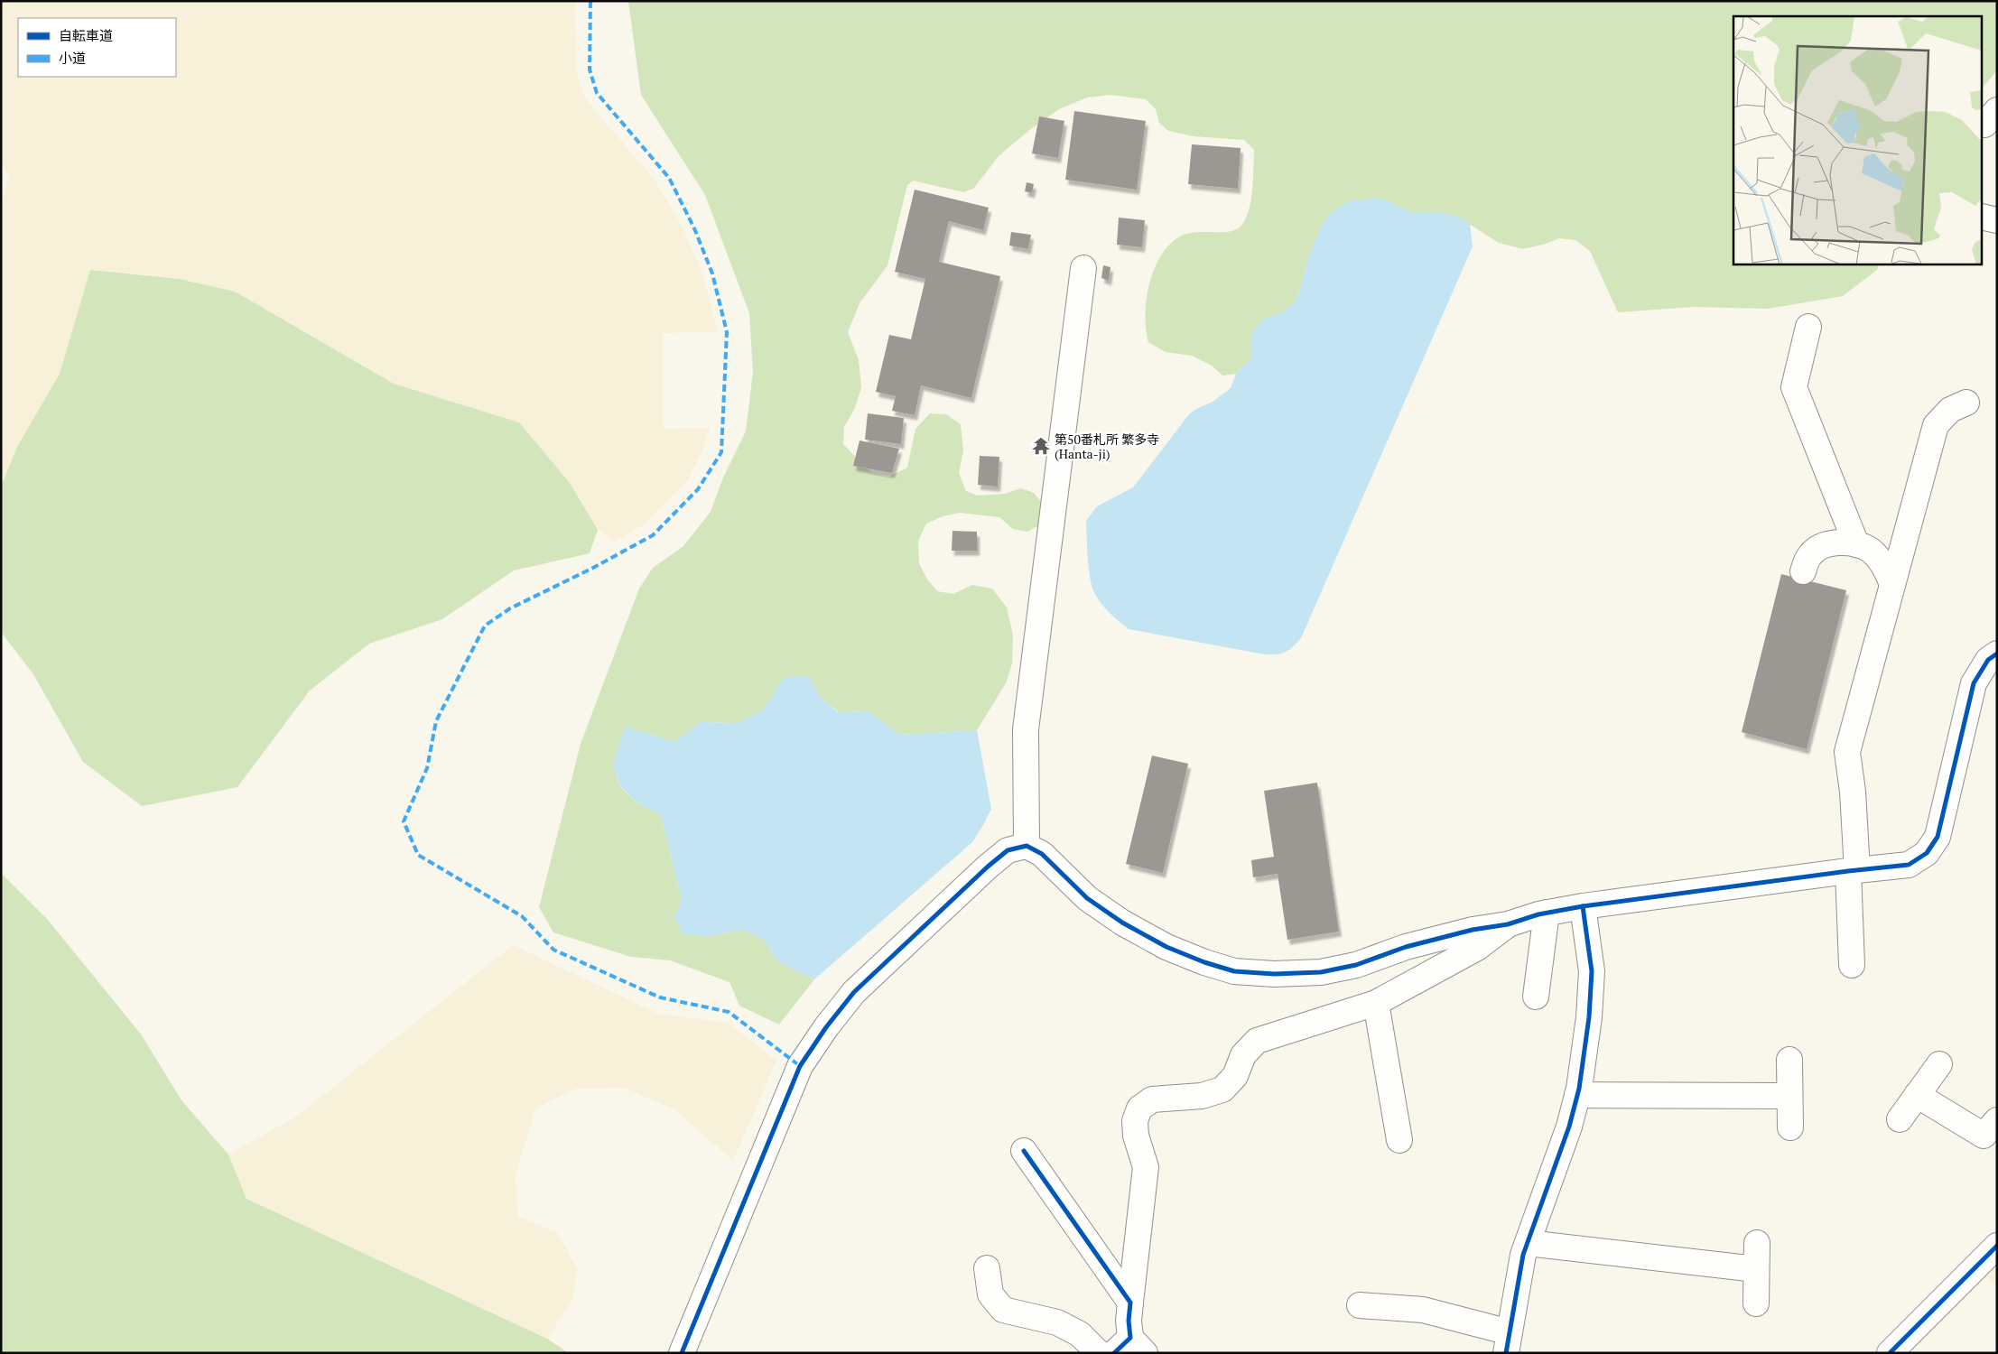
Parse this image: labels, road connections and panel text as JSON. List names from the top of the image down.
{
  "places": {
    "temple": ["第50番札所 繁多寺 (Hanta-ji)"]
  },
  "legend": ["自転車道", "小道"]
}
